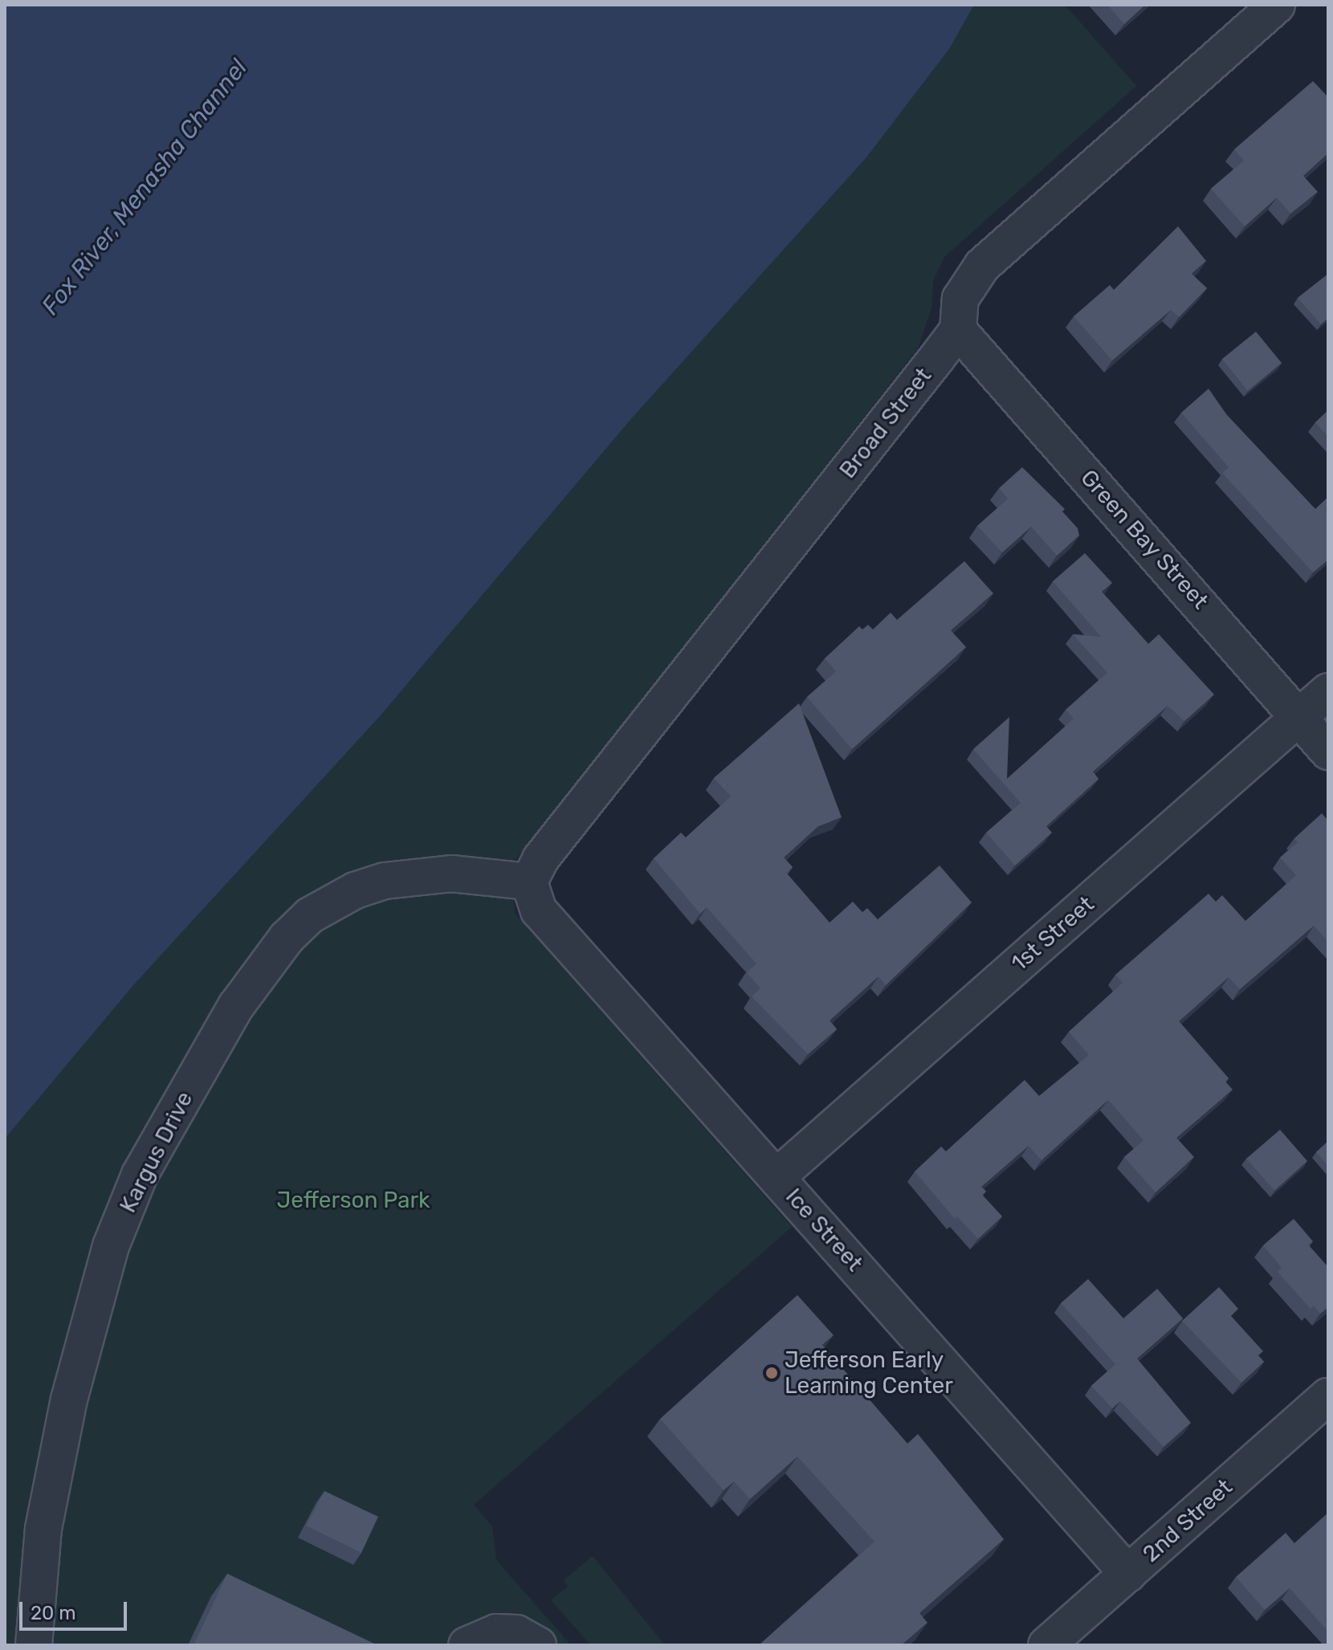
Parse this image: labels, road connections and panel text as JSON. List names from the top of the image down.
{
  "streets": {
    "street": [
      "Broad Street",
      "Green Bay Street",
      "1st Street",
      "Kargus Drive",
      "Ice Street",
      "2nd Street"
    ]
  },
  "crossings": [
    ["Broad Street", "Green Bay Street"],
    ["Broad Street", "Kargus Drive"],
    ["Broad Street", "Ice Street"],
    ["Green Bay Street", "1st Street"],
    ["1st Street", "Ice Street"],
    ["Kargus Drive", "Ice Street"],
    ["Ice Street", "2nd Street"]
  ],
  "water": ["Fox River, Menasha Channel"],
  "parks": ["Jefferson Park"],
  "places": ["Jefferson Early Learning Center"],
  "scale_bar": "20 m"
}
